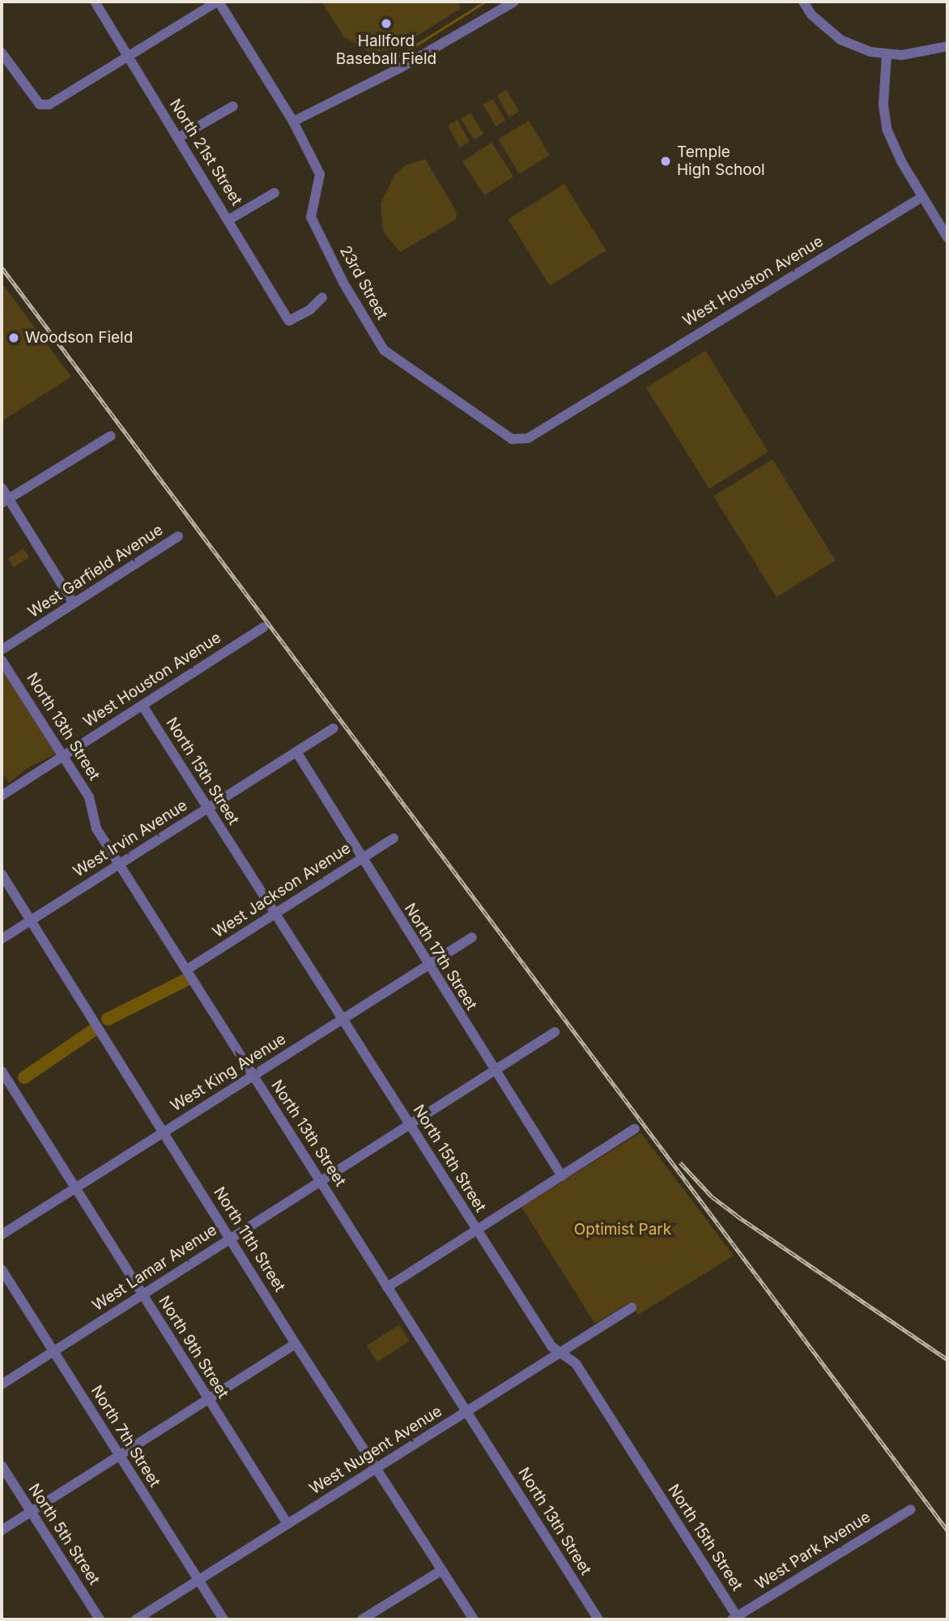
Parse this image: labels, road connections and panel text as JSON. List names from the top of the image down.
{
  "streets": {
    "street": [
      "North 21st Street",
      "West Houston Avenue",
      "23rd Street",
      "West Garfield Avenue",
      "North 13th Street",
      "North 15th Street",
      "West Irvin Avenue",
      "West Jackson Avenue",
      "North 17th Street",
      "West King Avenue",
      "North 11th Street",
      "West Lamar Avenue",
      "North 9th Street",
      "North 7th Street",
      "West Nugent Avenue",
      "North 5th Street",
      "West Park Avenue"
    ]
  },
  "crossings": [
    ["West Houston Avenue", "23rd Street"],
    ["West Houston Avenue", "North 13th Street"],
    ["West Houston Avenue", "North 15th Street"],
    ["North 13th Street", "West Irvin Avenue"],
    ["North 13th Street", "West Jackson Avenue"],
    ["North 13th Street", "West King Avenue"],
    ["North 13th Street", "West Lamar Avenue"],
    ["North 13th Street", "West Nugent Avenue"],
    ["North 15th Street", "West Irvin Avenue"],
    ["North 15th Street", "West Jackson Avenue"],
    ["North 15th Street", "West King Avenue"],
    ["North 15th Street", "West Lamar Avenue"],
    ["North 15th Street", "West Nugent Avenue"],
    ["North 15th Street", "West Park Avenue"],
    ["West Irvin Avenue", "North 17th Street"],
    ["West Irvin Avenue", "North 11th Street"],
    ["West Jackson Avenue", "North 17th Street"],
    ["North 17th Street", "West King Avenue"],
    ["North 17th Street", "West Lamar Avenue"],
    ["West King Avenue", "North 11th Street"],
    ["West King Avenue", "North 9th Street"],
    ["North 11th Street", "West Lamar Avenue"],
    ["North 11th Street", "West Nugent Avenue"],
    ["West Lamar Avenue", "North 9th Street"],
    ["West Lamar Avenue", "North 7th Street"],
    ["North 9th Street", "West Nugent Avenue"],
    ["North 7th Street", "West Nugent Avenue"]
  ],
  "parks": ["Optimist Park"],
  "places": ["Hallford Baseball Field", "Temple High School", "Woodson Field"]
}
